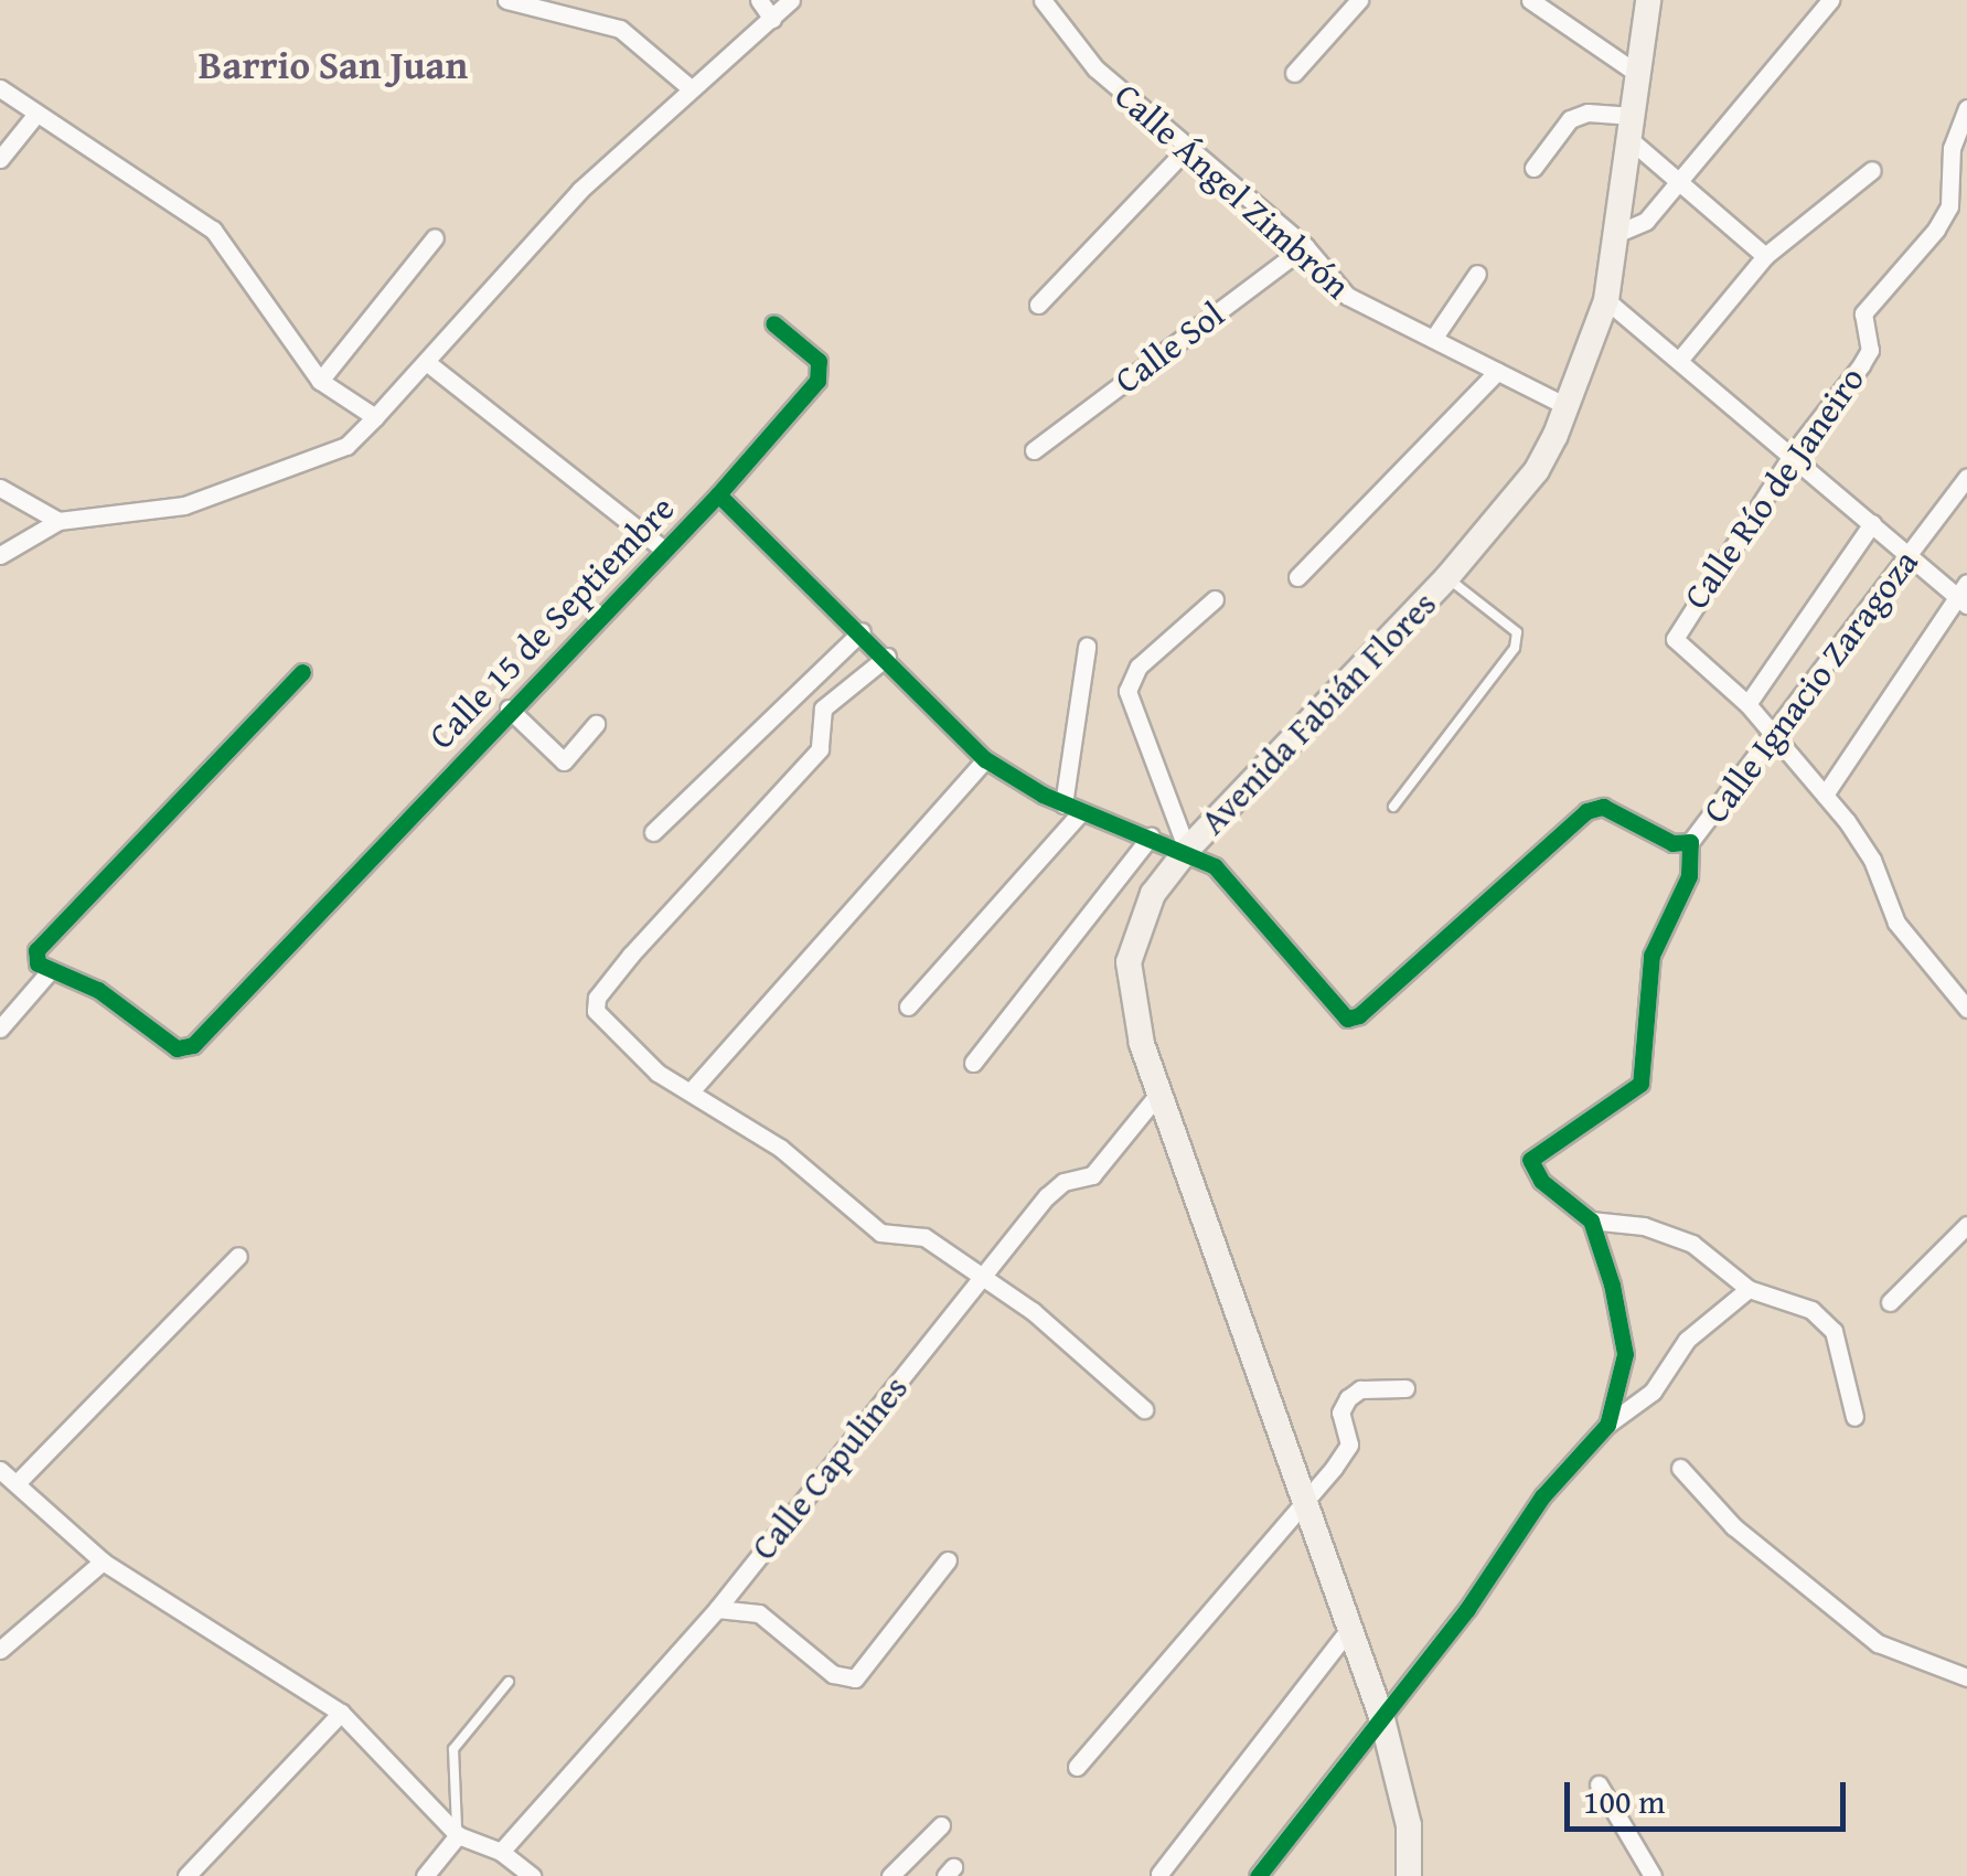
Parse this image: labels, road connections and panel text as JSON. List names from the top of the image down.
{
  "streets": {
    "main road": ["Avenida Fabián Flores"],
    "street": [
      "Calle Ángel Zimbrón",
      "Calle Sol",
      "Calle Río de Janeiro",
      "Calle 15 de Septiembre",
      "Calle Ignacio Zaragoza",
      "Calle Capulines"
    ]
  },
  "crossings": [
    ["Calle Ángel Zimbrón", "Calle Sol"],
    ["Calle Ángel Zimbrón", "Avenida Fabián Flores"],
    ["Calle 15 de Septiembre", "Avenida Fabián Flores"],
    ["Avenida Fabián Flores", "Calle Capulines"]
  ],
  "districts": ["Barrio San Juan"],
  "scale_bar": "100 m"
}
